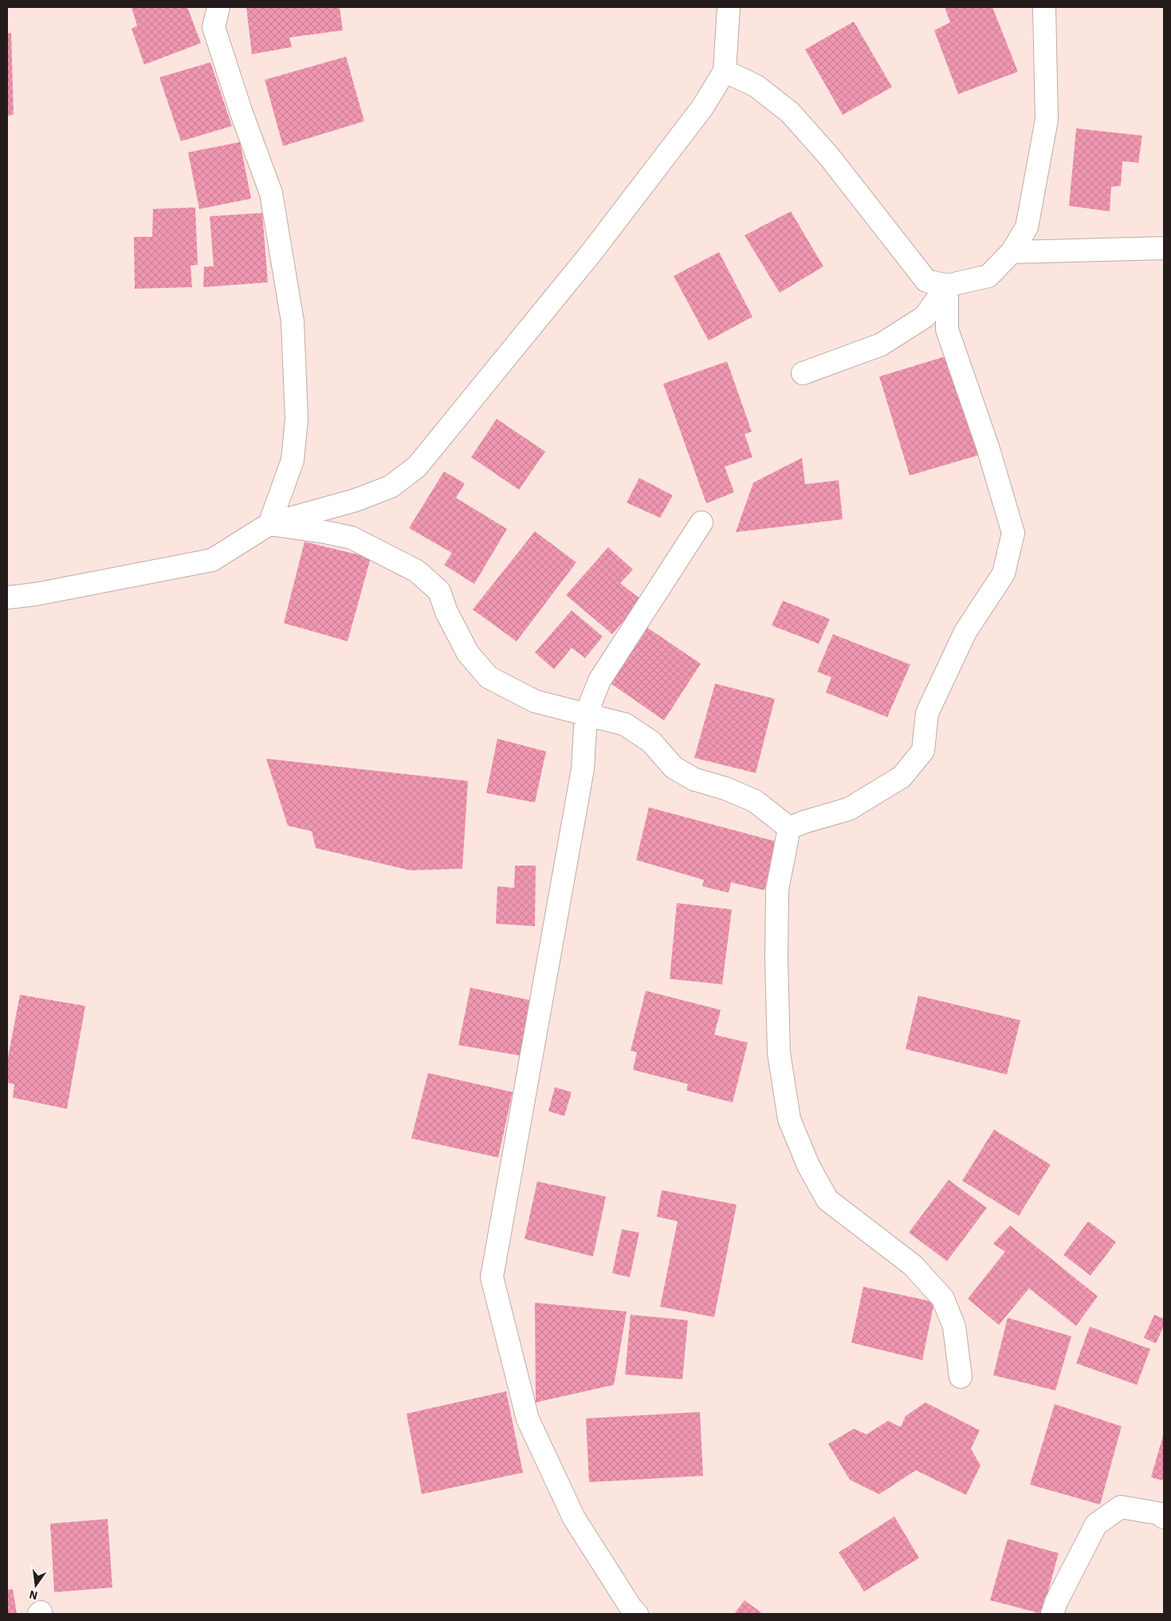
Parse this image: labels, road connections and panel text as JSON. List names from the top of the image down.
{
  "north": "bottom"
}
